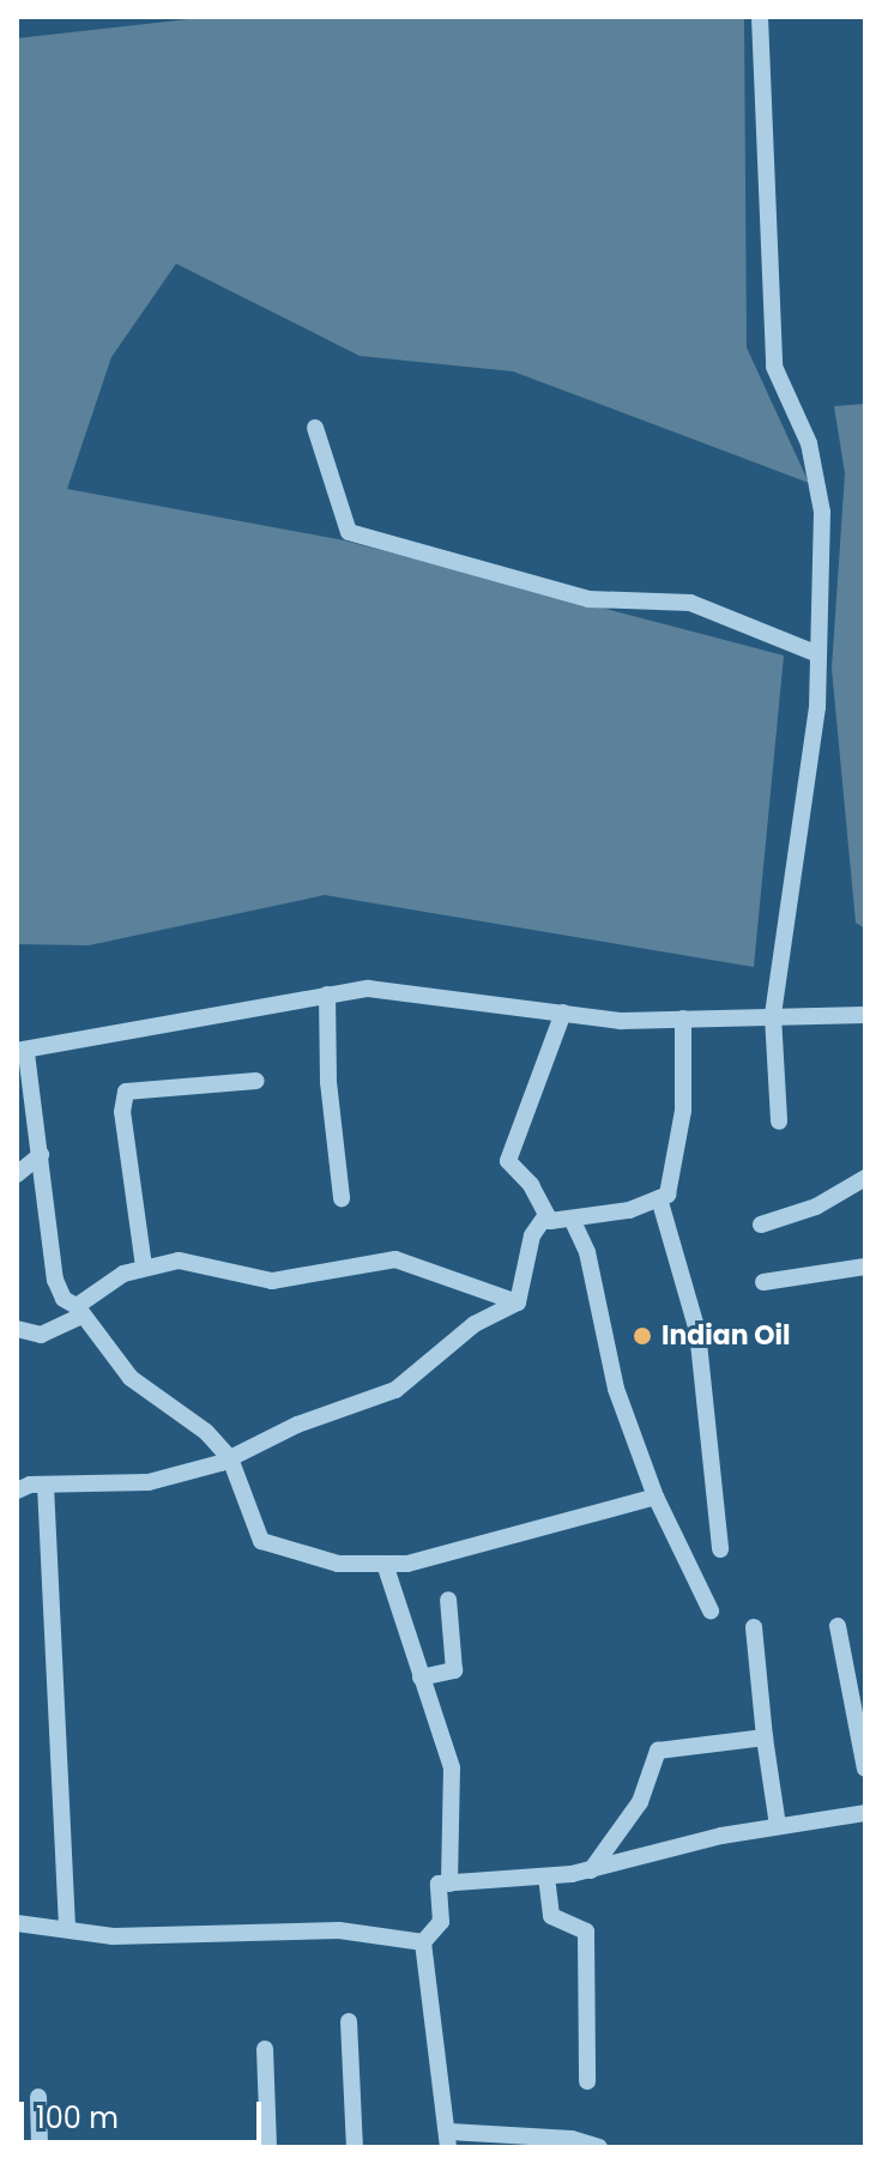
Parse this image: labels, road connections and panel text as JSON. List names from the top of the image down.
{
  "places": ["Indian Oil"],
  "scale_bar": "100 m"
}
